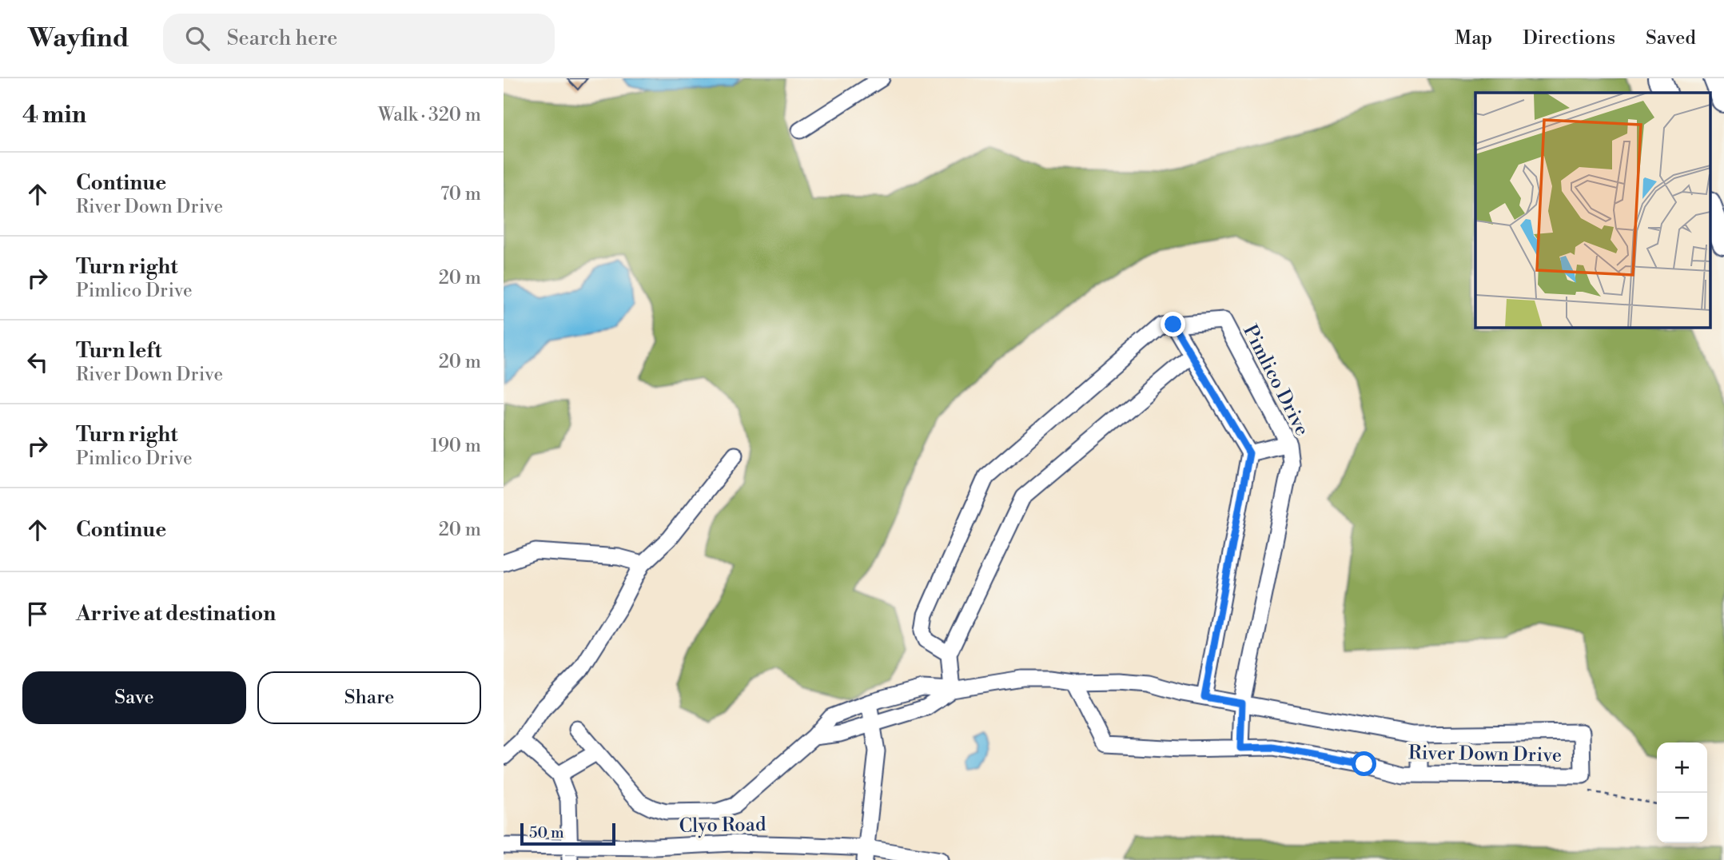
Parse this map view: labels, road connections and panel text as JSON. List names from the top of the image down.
{
  "streets": {
    "street": ["Pimlico Drive", "River Down Drive", "Clyo Road"]
  },
  "crossings": [
    ["Pimlico Drive", "River Down Drive"]
  ],
  "scale_bar": "50 m",
  "page": {
    "header": "Wayfind",
    "search": "Search here",
    "nav": ["Map", "Directions", "Saved"],
    "heading": ["4 min", "Walk · 320 m"],
    "list": [
      ["Continue", "River Down Drive", "70 m"],
      ["Turn right", "Pimlico Drive", "20 m"],
      ["Turn left", "River Down Drive", "20 m"],
      ["Turn right", "Pimlico Drive", "190 m"],
      ["Continue", "20 m"],
      "Arrive at destination"
    ],
    "buttons": ["Save", "Share"],
    "map_buttons": ["+", "−"],
    "scale": "50 m"
  }
}
